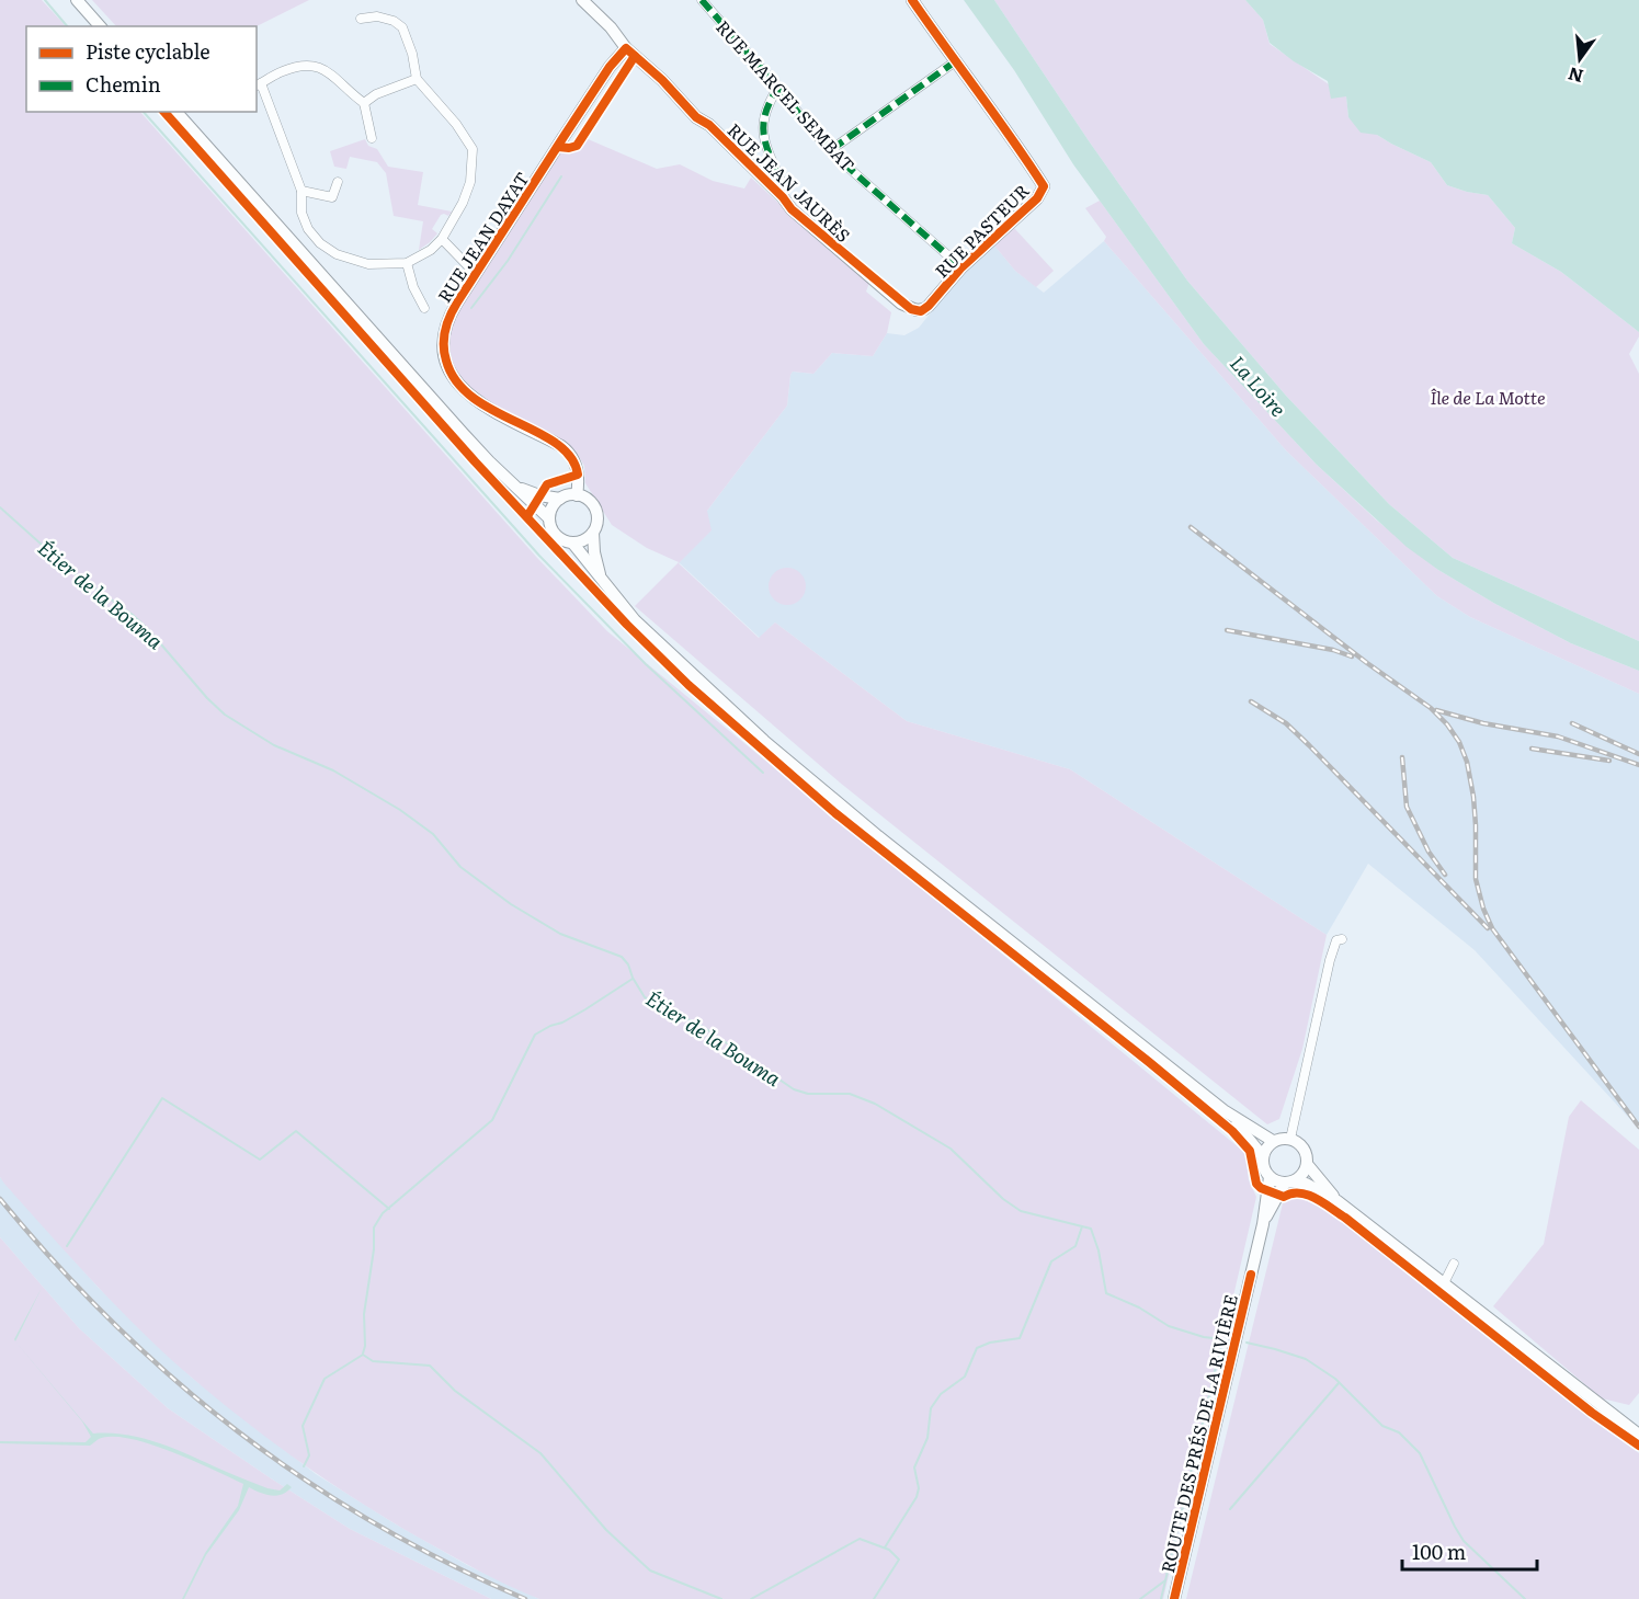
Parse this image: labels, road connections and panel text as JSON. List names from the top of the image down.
{
  "streets": {
    "main road": [
      "RUE JEAN JAURÈS",
      "RUE PASTEUR",
      "RUE JEAN DAYAT",
      "ROUTE DES PRÉS DE LA RIVIÈRE"
    ],
    "street": ["RUE MARCEL SEMBAT"]
  },
  "crossings": [
    ["RUE MARCEL SEMBAT", "RUE PASTEUR"],
    ["RUE JEAN JAURÈS", "RUE PASTEUR"],
    ["RUE JEAN JAURÈS", "RUE JEAN DAYAT"]
  ],
  "water": ["La Loire", "Étier de la Bouma"],
  "parks": ["Île de La Motte"],
  "legend": ["Piste cyclable", "Chemin"],
  "scale_bar": "100 m",
  "north": "bottom"
}
